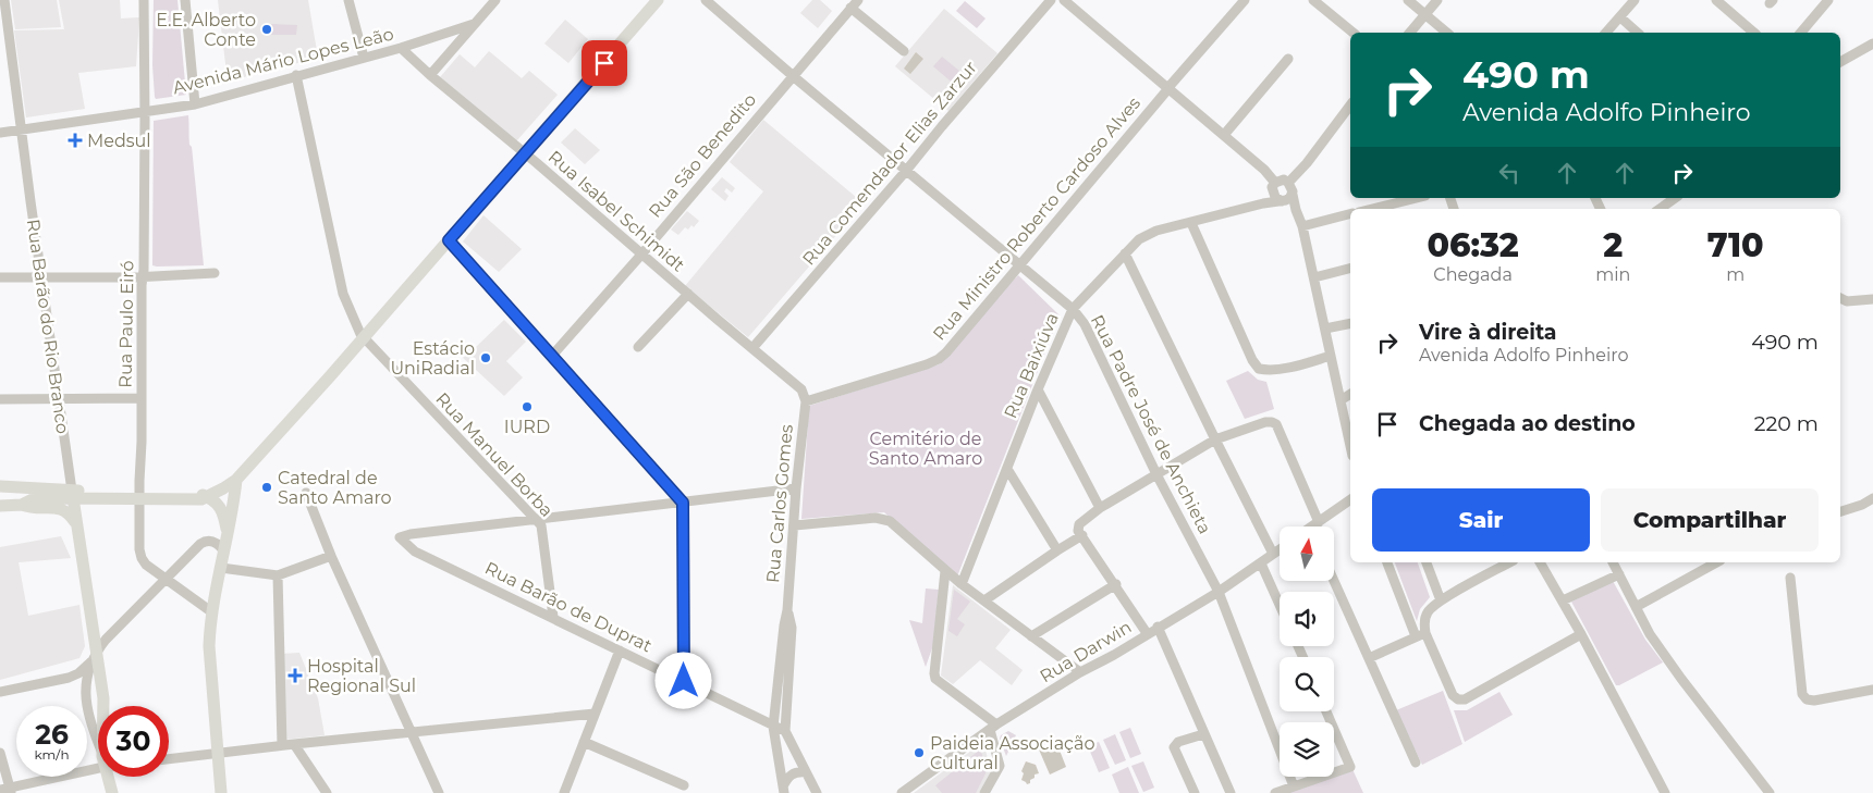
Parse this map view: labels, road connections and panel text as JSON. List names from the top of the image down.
{
  "streets": {
    "main road": ["Rua Barão do Rio Branco"],
    "street": [
      "Avenida Mário Lopes Leão",
      "Rua São Benedito",
      "Rua Comendador Elias Zarzur",
      "Rua Isabel Schimidt",
      "Rua Ministro Roberto Cardoso Alves",
      "Rua Paulo Eiró",
      "Rua Baixiúva",
      "Rua Padre José de Anchieta",
      "Rua Manuel Borba",
      "Rua Carlos Gomes",
      "Rua Barão de Duprat",
      "Rua Darwin"
    ]
  },
  "crossings": [
    ["Avenida Mário Lopes Leão", "Rua Isabel Schimidt"],
    ["Avenida Mário Lopes Leão", "Rua Paulo Eiró"],
    ["Avenida Mário Lopes Leão", "Rua Barão do Rio Branco"],
    ["Avenida Mário Lopes Leão", "Rua Manuel Borba"],
    ["Rua São Benedito", "Rua Isabel Schimidt"],
    ["Rua São Benedito", "Rua Padre José de Anchieta"],
    ["Rua Comendador Elias Zarzur", "Rua Isabel Schimidt"],
    ["Rua Comendador Elias Zarzur", "Rua Padre José de Anchieta"],
    ["Rua Isabel Schimidt", "Rua Ministro Roberto Cardoso Alves"],
    ["Rua Isabel Schimidt", "Rua Carlos Gomes"],
    ["Rua Ministro Roberto Cardoso Alves", "Rua Padre José de Anchieta"],
    ["Rua Ministro Roberto Cardoso Alves", "Rua Carlos Gomes"],
    ["Rua Baixiúva", "Rua Padre José de Anchieta"],
    ["Rua Padre José de Anchieta", "Rua Darwin"],
    ["Rua Manuel Borba", "Rua Barão de Duprat"],
    ["Rua Carlos Gomes", "Rua Barão de Duprat"]
  ],
  "parks": ["Cemitério de Santo Amaro"],
  "places": {
    "other": [
      "E.E. Alberto Conte",
      "Estácio UniRadial",
      "IURD",
      "Catedral de Santo Amaro",
      "Paideia Associação Cultural"
    ],
    "health": ["Medsul", "Hospital Regional Sul"]
  },
  "north": "top",
  "page": {
    "turn": ["490 m", "Avenida Adolfo Pinheiro"],
    "eta": [
      "06:32",
      "Chegada",
      "2",
      "min",
      "710",
      "m"
    ],
    "list": [
      {
        "name": "Vire à direita",
        "note": "Avenida Adolfo Pinheiro",
        "value": "490 m"
      },
      {
        "name": "Chegada ao destino",
        "value": "220 m"
      }
    ],
    "buttons": ["Sair", "Compartilhar"],
    "speed": "26 km/h",
    "limit": "30"
  }
}
